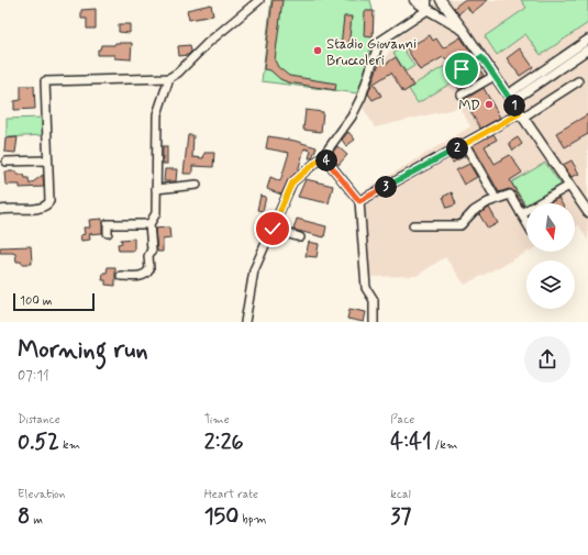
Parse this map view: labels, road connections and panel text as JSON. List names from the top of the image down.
{
  "places": ["Stadio Giovanni Bruccoleri", "MD"],
  "scale_bar": "100 m",
  "north": "bottom",
  "page": {
    "pins": [
      "1",
      "2",
      "4",
      "3"
    ],
    "scale": "100 m",
    "heading": ["Morning run", "07:11"],
    "stats": [
      ["Distance", "0.52 km"],
      ["Time", "2:26"],
      ["Pace", "4:41 /km"],
      ["Elevation", "8 m"],
      ["Heart rate", "150 bpm"],
      ["kcal", "37"]
    ]
  }
}
